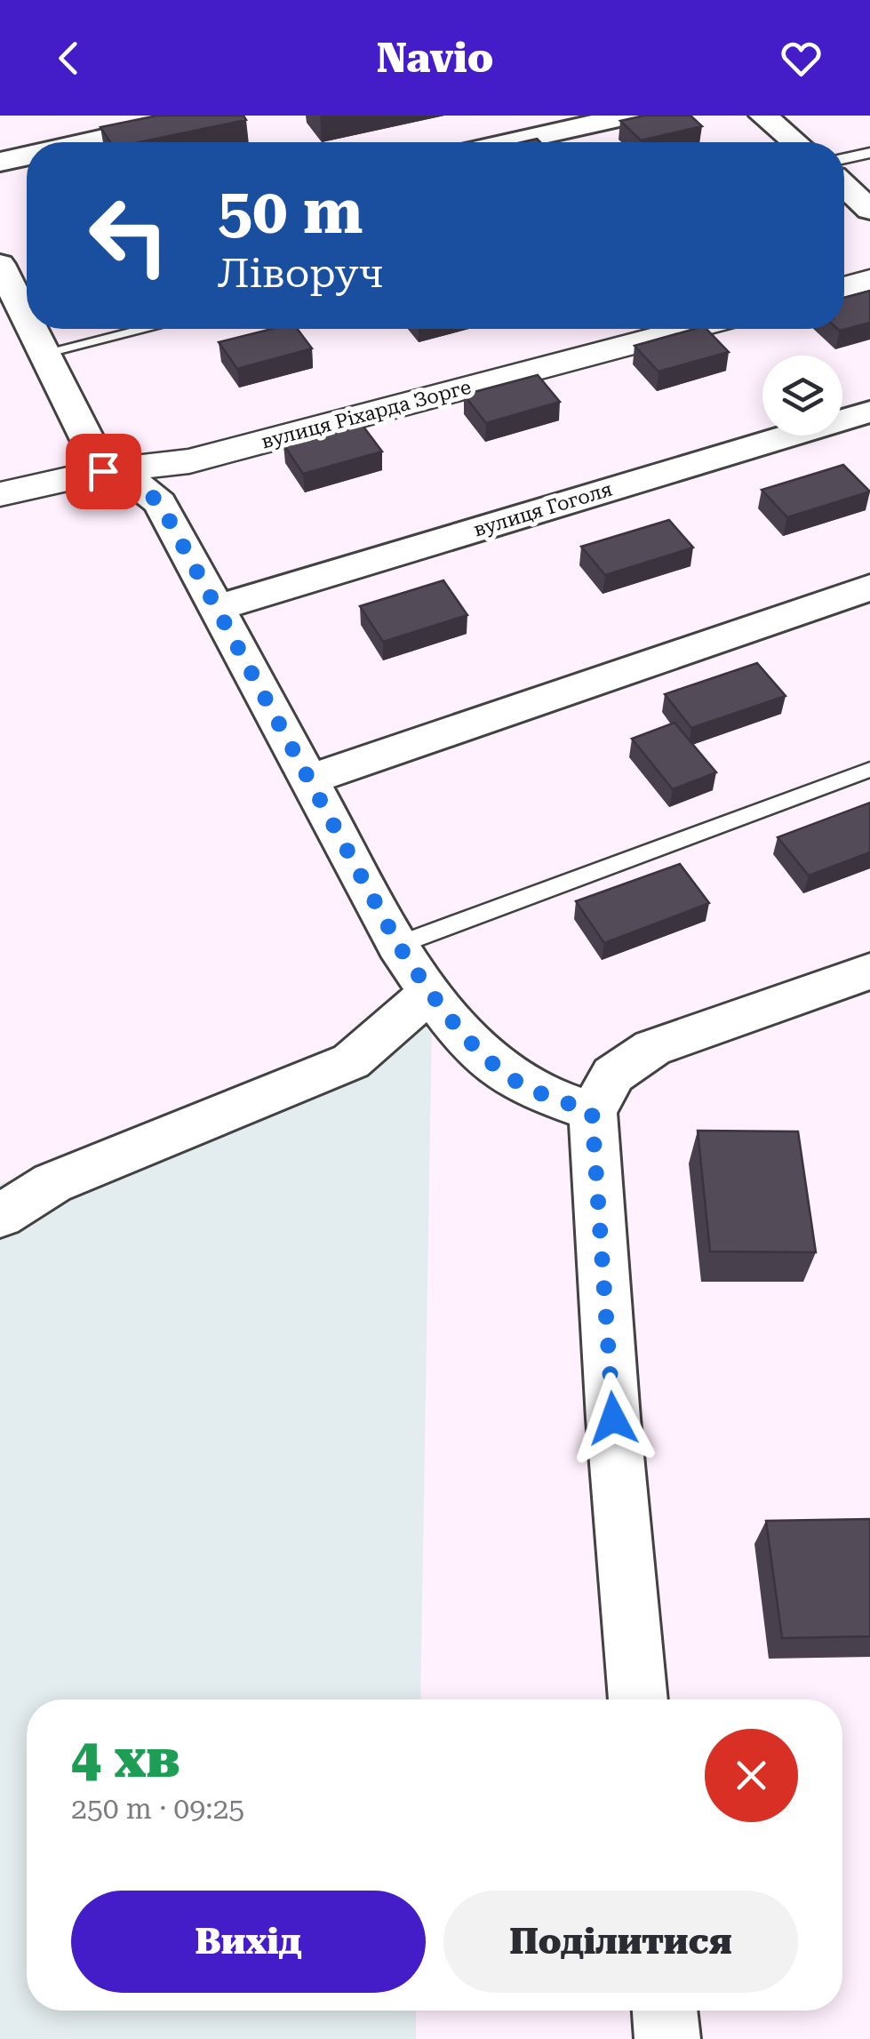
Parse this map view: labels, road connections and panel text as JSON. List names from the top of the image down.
{
  "streets": {
    "street": ["вулиця Ріхарда Зорге", "вулиця Гоголя"]
  },
  "page": {
    "header": "Navio",
    "turn": ["50 m", "Ліворуч"],
    "heading": ["4 хв", "250 m · 09:25"],
    "buttons": ["Вихід", "Поділитися"]
  }
}
